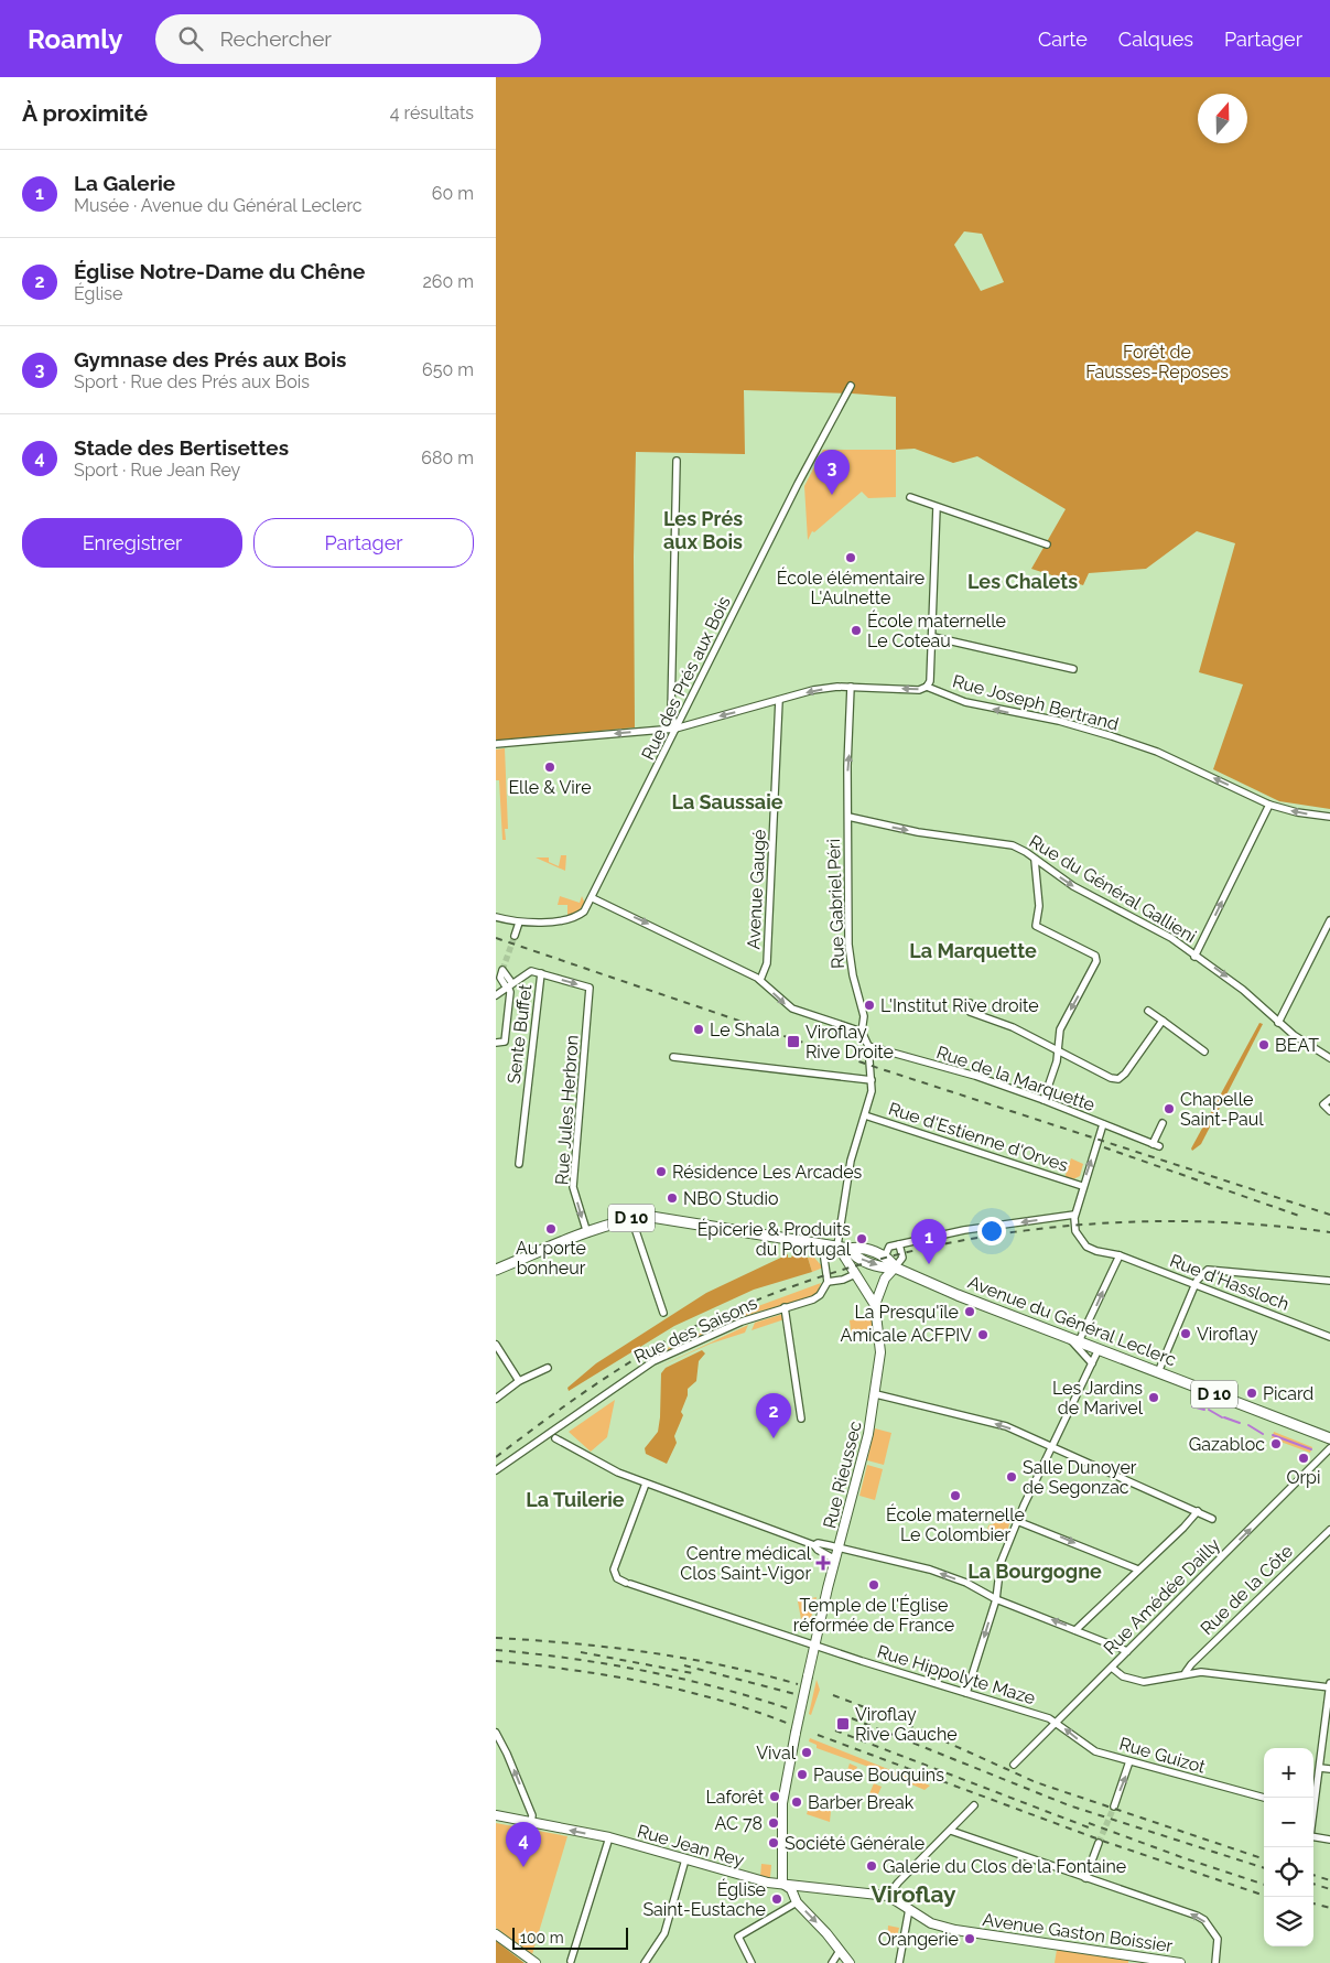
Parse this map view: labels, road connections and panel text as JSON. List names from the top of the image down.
{
  "streets": {
    "main road": ["D 10", "Avenue du Général Leclerc"],
    "street": [
      "Rue des Prés aux Bois",
      "Rue Joseph Bertrand",
      "Rue du Général Gallieni",
      "Avenue Gaugé",
      "Rue Gabriel Péri",
      "Sente Buffet",
      "Rue de la Marquette",
      "Rue Jules Herbron",
      "Rue d'Estienne d'Orves",
      "Rue d'Hassloch",
      "Rue des Saisons",
      "Rue Rieussec",
      "Rue de la Côte",
      "Rue Amédée Dailly",
      "Rue Hippolyte Maze",
      "Rue Guizot",
      "Rue Jean Rey",
      "Avenue Gaston Boissier"
    ]
  },
  "crossings": [
    ["Rue des Prés aux Bois", "Rue Joseph Bertrand"],
    ["Rue Joseph Bertrand", "Avenue Gaugé"],
    ["Rue Joseph Bertrand", "Rue Gabriel Péri"],
    ["Rue du Général Gallieni", "Rue Gabriel Péri"],
    ["Rue Gabriel Péri", "Rue de la Marquette"],
    ["Rue Gabriel Péri", "Rue d'Estienne d'Orves"],
    ["Rue Gabriel Péri", "Avenue du Général Leclerc"],
    ["Rue Gabriel Péri", "Rue Rieussec"],
    ["Sente Buffet", "Rue Jules Herbron"],
    ["Rue de la Marquette", "Rue d'Estienne d'Orves"],
    ["Rue Jules Herbron", "Avenue du Général Leclerc"],
    ["Avenue du Général Leclerc", "Rue Rieussec"],
    ["Rue Rieussec", "Rue Hippolyte Maze"],
    ["Rue Rieussec", "Rue Jean Rey"],
    ["Rue Amédée Dailly", "Rue Hippolyte Maze"],
    ["Rue Amédée Dailly", "Rue Guizot"],
    ["Rue Hippolyte Maze", "Rue Guizot"],
    ["Rue Jean Rey", "Avenue Gaston Boissier"]
  ],
  "one_way": [
    "Rue Joseph Bertrand",
    "Rue du Général Gallieni",
    "Rue Jules Herbron",
    "Rue Guizot"
  ],
  "districts": [
    "Les Prés aux Bois",
    "Les Chalets",
    "La Saussaie",
    "La Marquette",
    "La Tuilerie",
    "La Bourgogne",
    "Viroflay"
  ],
  "parks": ["Forêt de Fausses-Reposes"],
  "places": {
    "other": [
      "École élémentaire L'Aulnette",
      "École maternelle Le Coteau",
      "Elle & Vire",
      "L'Institut Rive droite",
      "Le Shala",
      "BEAT",
      "Chapelle Saint-Paul",
      "Résidence Les Arcades",
      "NBO Studio",
      "Au porte bonheur",
      "Épicerie & Produits du Portugal",
      "La Presqu'île",
      "Viroflay",
      "Amicale ACFPIV",
      "Picard",
      "Les Jardins de Marivel",
      "Gazabloc",
      "Orpi",
      "Salle Dunoyer de Segonzac",
      "École maternelle Le Colombier",
      "Temple de l'Église réformée de France",
      "Vival",
      "Pause Bouquins",
      "Laforêt",
      "Barber Break",
      "AC 78",
      "Société Générale",
      "Galerie du Clos de la Fontaine",
      "Église Saint-Eustache",
      "Orangerie"
    ],
    "transit": ["Viroflay Rive Droite", "Viroflay Rive Gauche"],
    "health": ["Centre médical Clos Saint-Vigor"]
  },
  "scale_bar": "100 m",
  "north": "top",
  "page": {
    "header": "Roamly",
    "search": "Rechercher",
    "nav": ["Carte", "Calques", "Partager"],
    "heading": ["À proximité", "4 résultats"],
    "list": [
      {
        "mark": "1",
        "name": "La Galerie",
        "note": "Musée · Avenue du Général Leclerc",
        "value": "60 m"
      },
      {
        "mark": "2",
        "name": "Église Notre-Dame du Chêne",
        "note": "Église",
        "value": "260 m"
      },
      {
        "mark": "3",
        "name": "Gymnase des Prés aux Bois",
        "note": "Sport · Rue des Prés aux Bois",
        "value": "650 m"
      },
      {
        "mark": "4",
        "name": "Stade des Bertisettes",
        "note": "Sport · Rue Jean Rey",
        "value": "680 m"
      }
    ],
    "pins": [
      "3",
      "1",
      "2",
      "4"
    ],
    "buttons": ["Enregistrer", "Partager"],
    "map_buttons": ["+", "−"],
    "scale": "100 m"
  }
}
